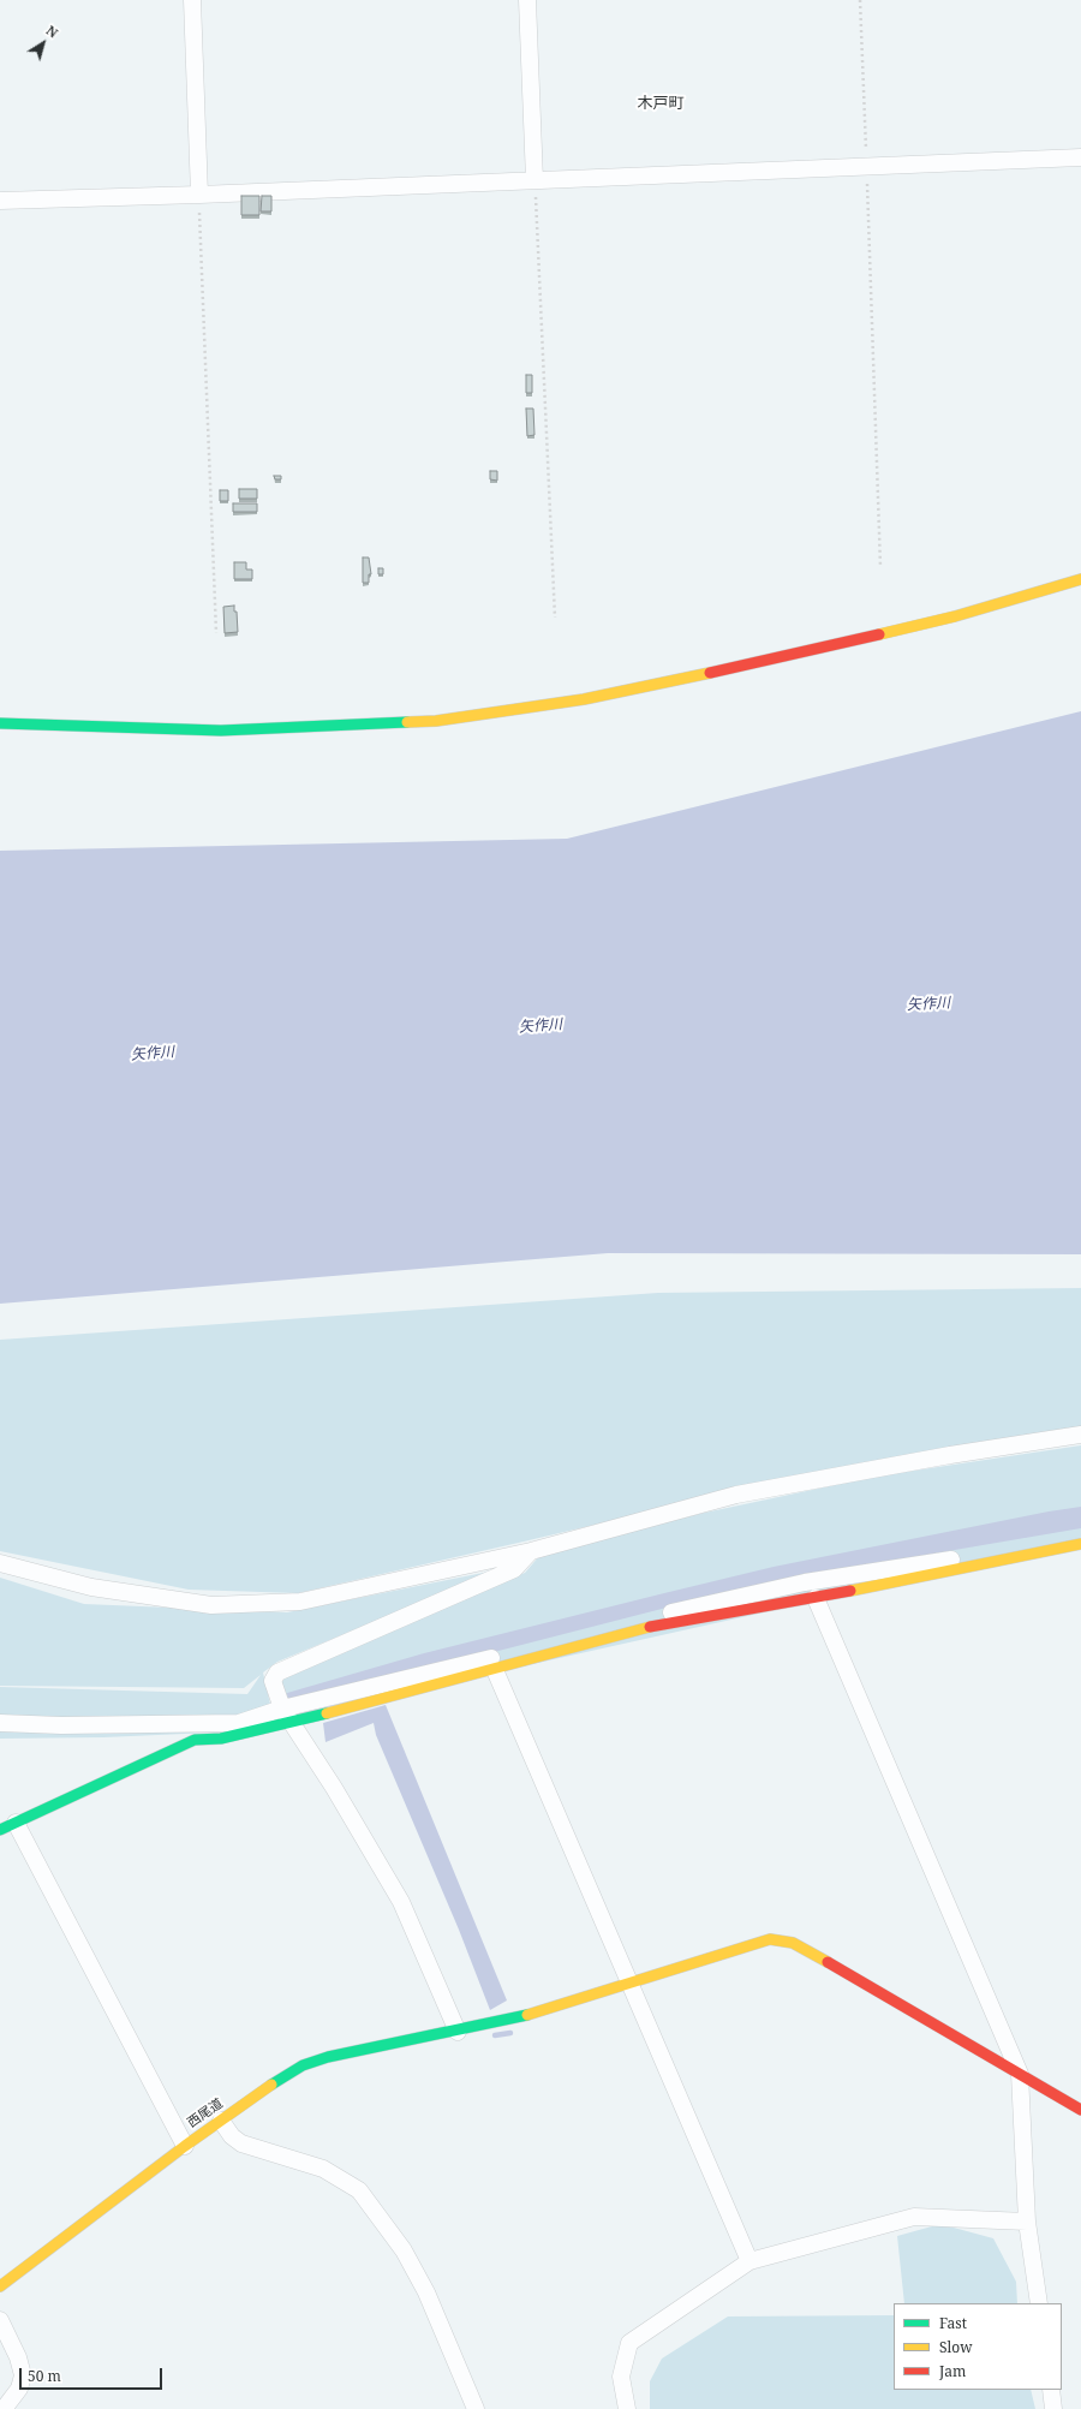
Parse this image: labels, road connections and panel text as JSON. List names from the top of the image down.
{
  "streets": {
    "street": ["西尾道"]
  },
  "districts": ["木戸町"],
  "water": ["矢作川"],
  "legend": ["Fast", "Slow", "Jam"],
  "scale_bar": "50 m",
  "north": "top right"
}
